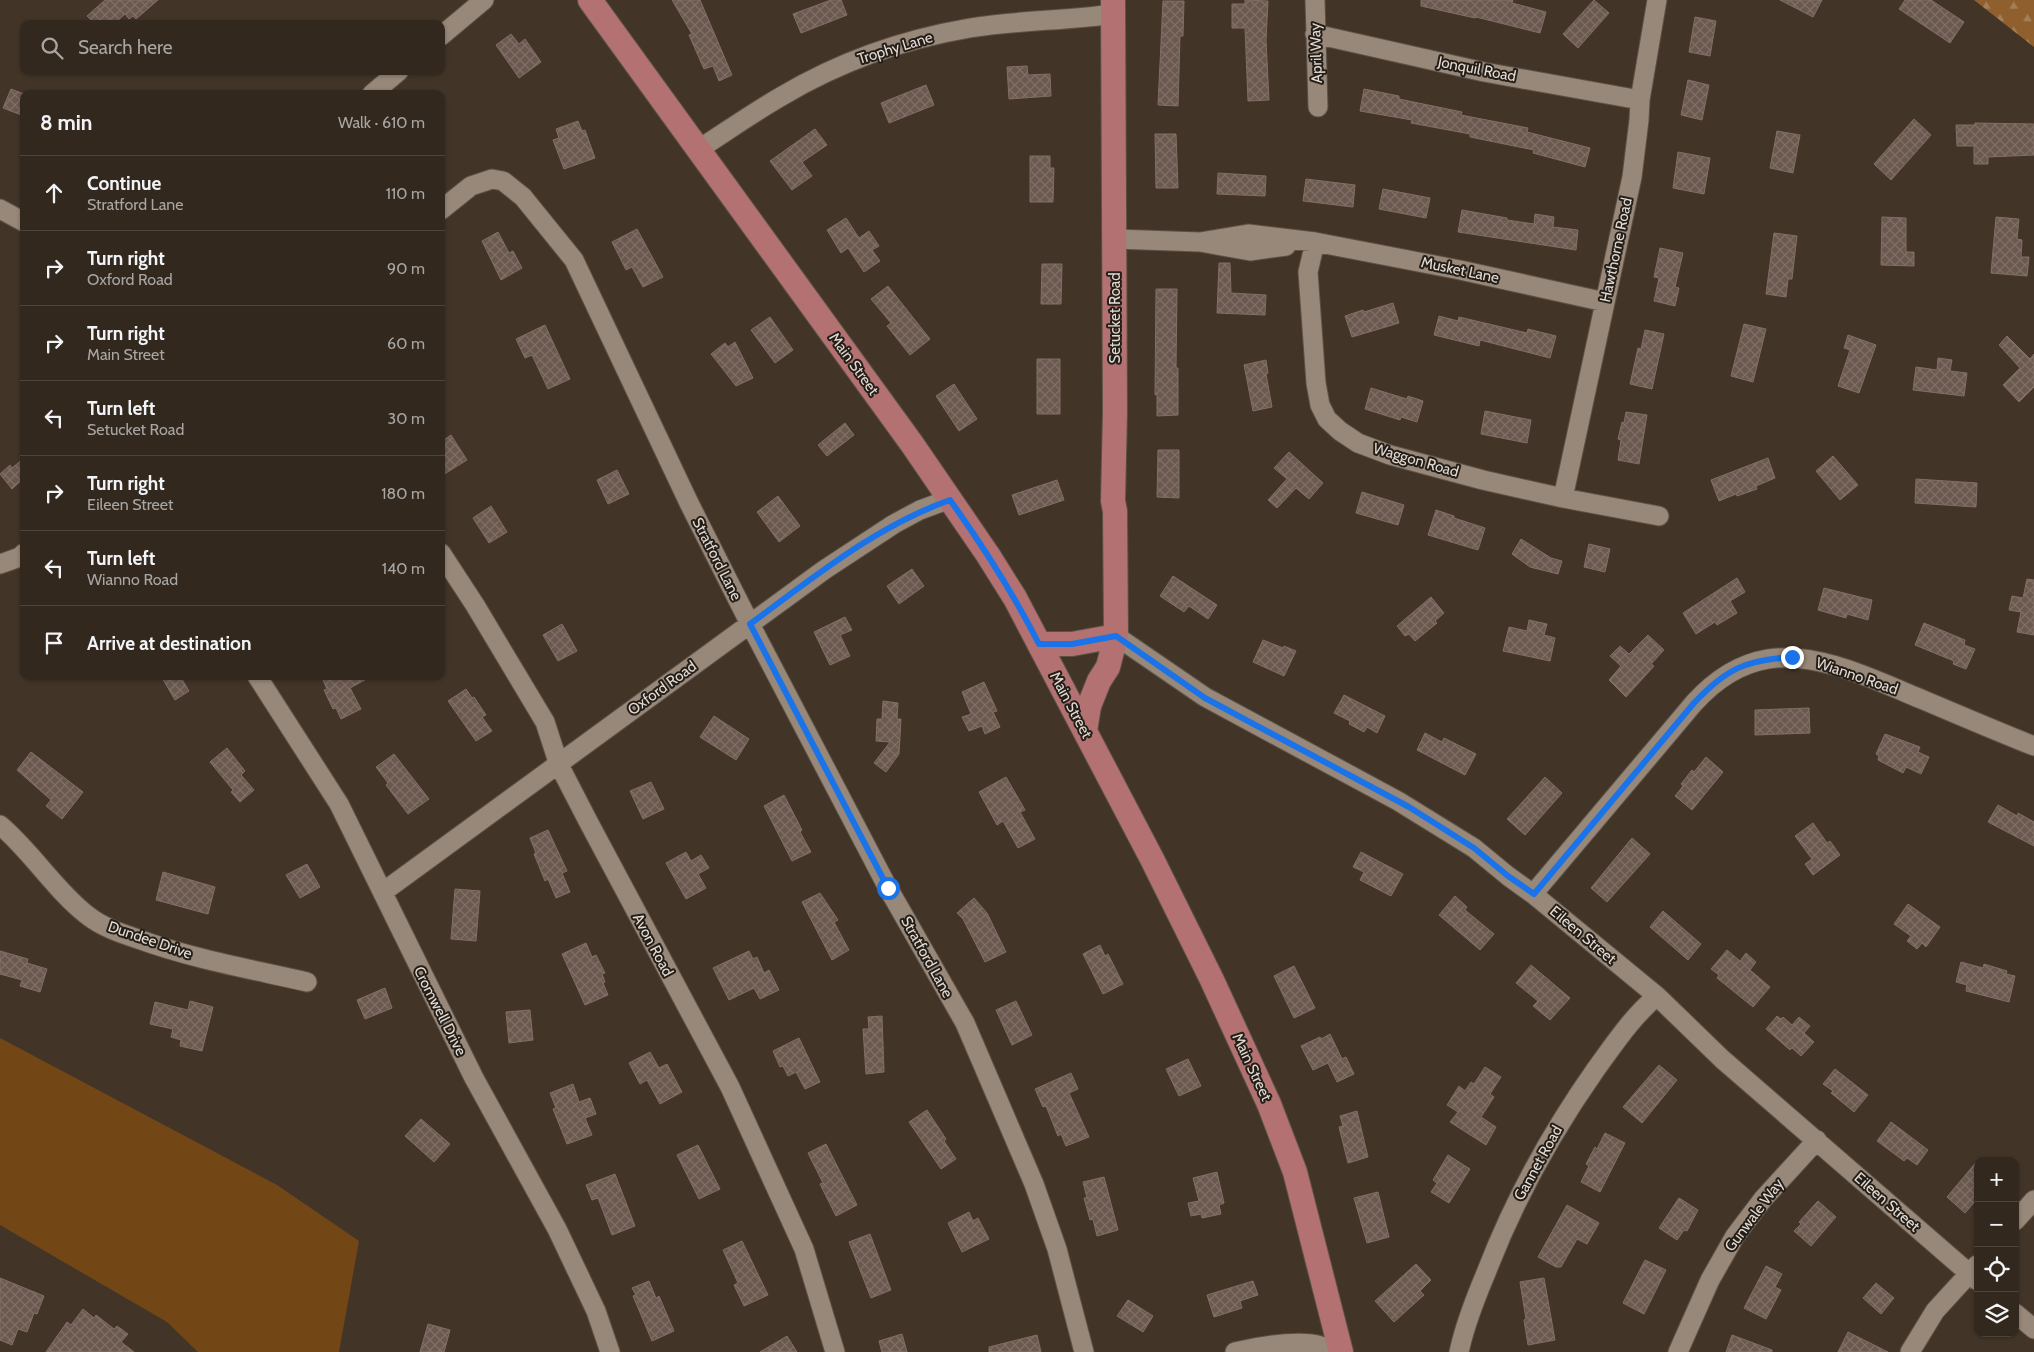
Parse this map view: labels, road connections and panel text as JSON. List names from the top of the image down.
{
  "streets": {
    "main road": ["Setucket Road", "Main Street"],
    "street": [
      "Trophy Lane",
      "April Way",
      "Jonquil Road",
      "Hawthorne Road",
      "Musket Lane",
      "Waggon Road",
      "Stratford Lane",
      "Wianno Road",
      "Oxford Road",
      "Eileen Street",
      "Dundee Drive",
      "Avon Road",
      "Cromwell Drive",
      "Gannet Road",
      "Gunwale Way"
    ]
  },
  "crossings": [
    ["Trophy Lane", "Setucket Road"],
    ["Trophy Lane", "Main Street"],
    ["April Way", "Jonquil Road"],
    ["Jonquil Road", "Hawthorne Road"],
    ["Hawthorne Road", "Musket Lane"],
    ["Hawthorne Road", "Waggon Road"],
    ["Musket Lane", "Setucket Road"],
    ["Musket Lane", "Waggon Road"],
    ["Setucket Road", "Main Street"],
    ["Setucket Road", "Eileen Street"],
    ["Main Street", "Oxford Road"],
    ["Stratford Lane", "Oxford Road"],
    ["Wianno Road", "Eileen Street"],
    ["Oxford Road", "Avon Road"],
    ["Oxford Road", "Cromwell Drive"],
    ["Eileen Street", "Gannet Road"],
    ["Eileen Street", "Gunwale Way"]
  ],
  "page": {
    "search": "Search here",
    "heading": ["8 min", "Walk · 610 m"],
    "list": [
      ["Continue", "Stratford Lane", "110 m"],
      ["Turn right", "Oxford Road", "90 m"],
      ["Turn right", "Main Street", "60 m"],
      ["Turn left", "Setucket Road", "30 m"],
      ["Turn right", "Eileen Street", "180 m"],
      ["Turn left", "Wianno Road", "140 m"],
      "Arrive at destination"
    ],
    "map_buttons": ["+", "−"]
  }
}
